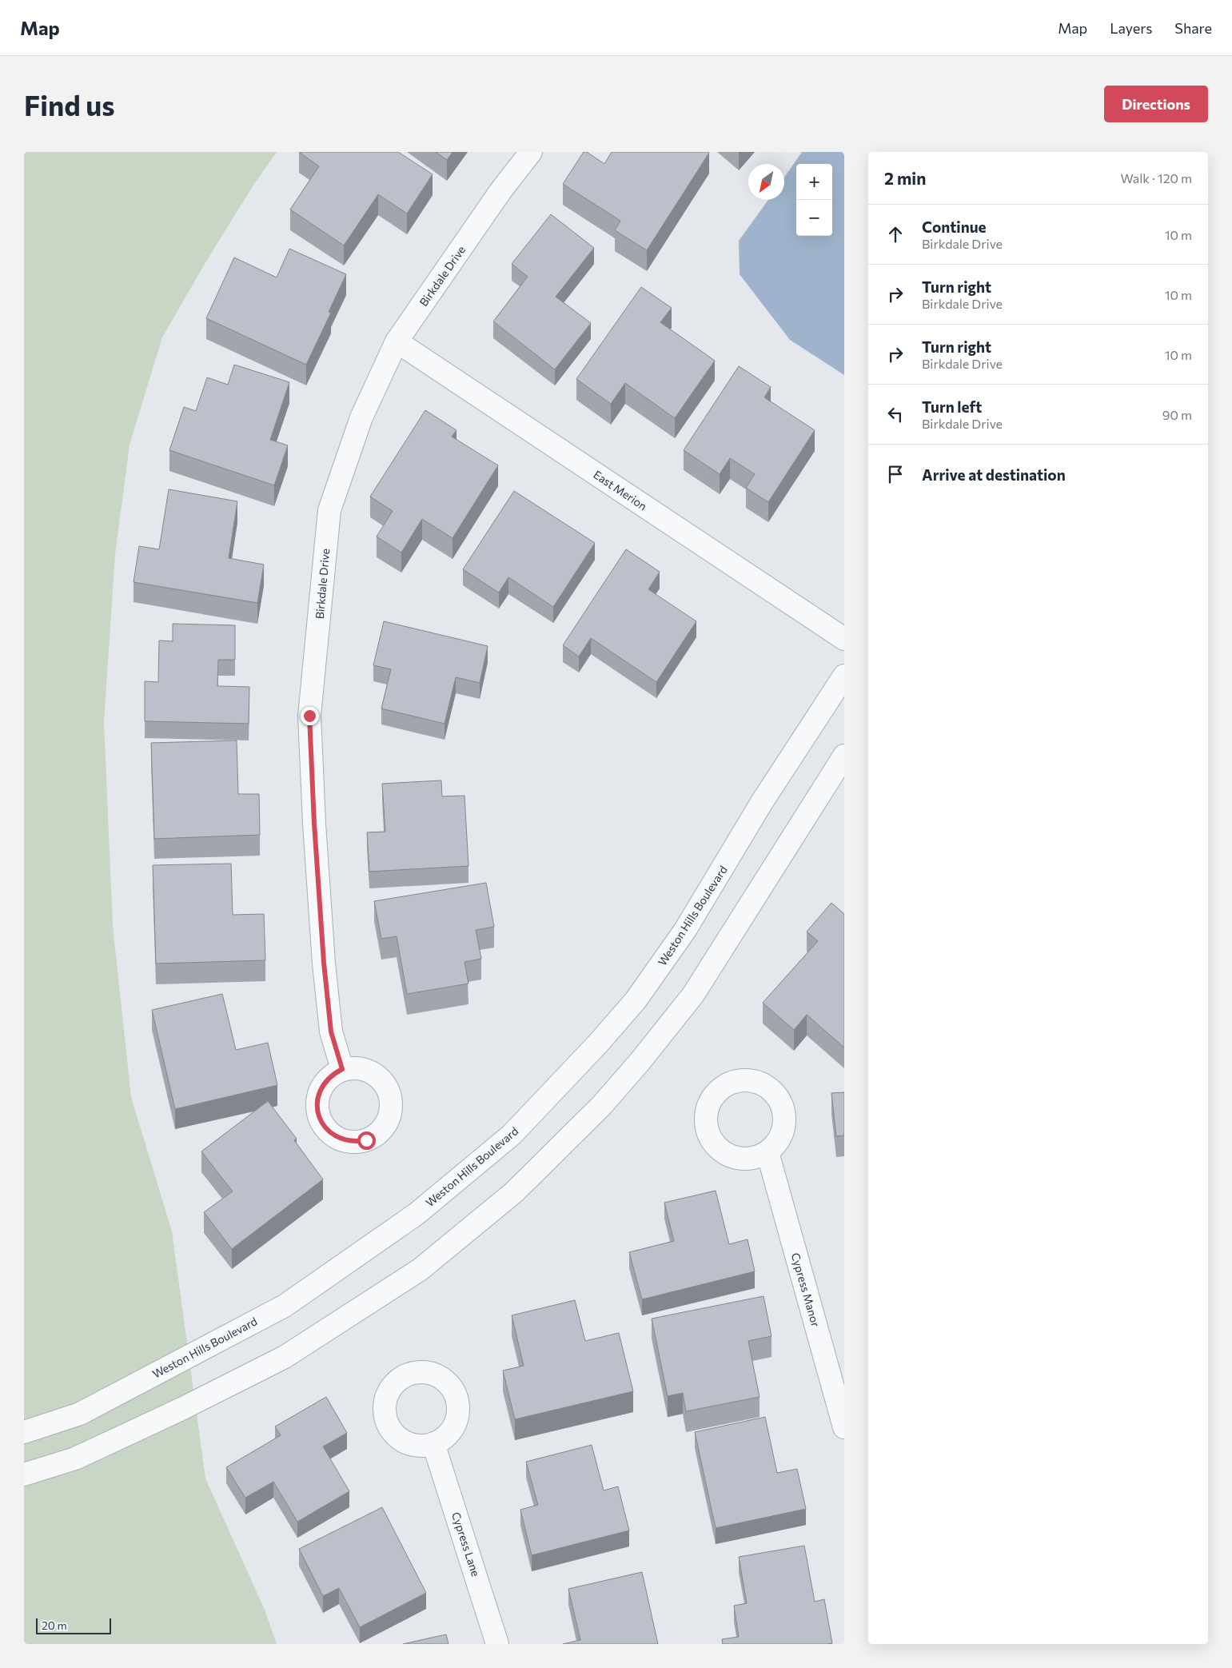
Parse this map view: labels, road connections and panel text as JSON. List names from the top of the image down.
{
  "streets": {
    "street": [
      "Birkdale Drive",
      "East Merion",
      "Weston Hills Boulevard",
      "Cypress Manor",
      "Cypress Lane"
    ]
  },
  "crossings": [
    ["Birkdale Drive", "East Merion"]
  ],
  "scale_bar": "20 m",
  "north": "bottom left",
  "page": {
    "header": "Map",
    "nav": ["Map", "Layers", "Share"],
    "buttons": "Directions",
    "title": "Find us",
    "heading": ["2 min", "Walk · 120 m"],
    "map_buttons": ["+", "−"],
    "list": [
      ["Continue", "Birkdale Drive", "10 m"],
      ["Turn right", "Birkdale Drive", "10 m"],
      ["Turn right", "Birkdale Drive", "10 m"],
      ["Turn left", "Birkdale Drive", "90 m"],
      "Arrive at destination"
    ],
    "scale": "20 m"
  }
}
